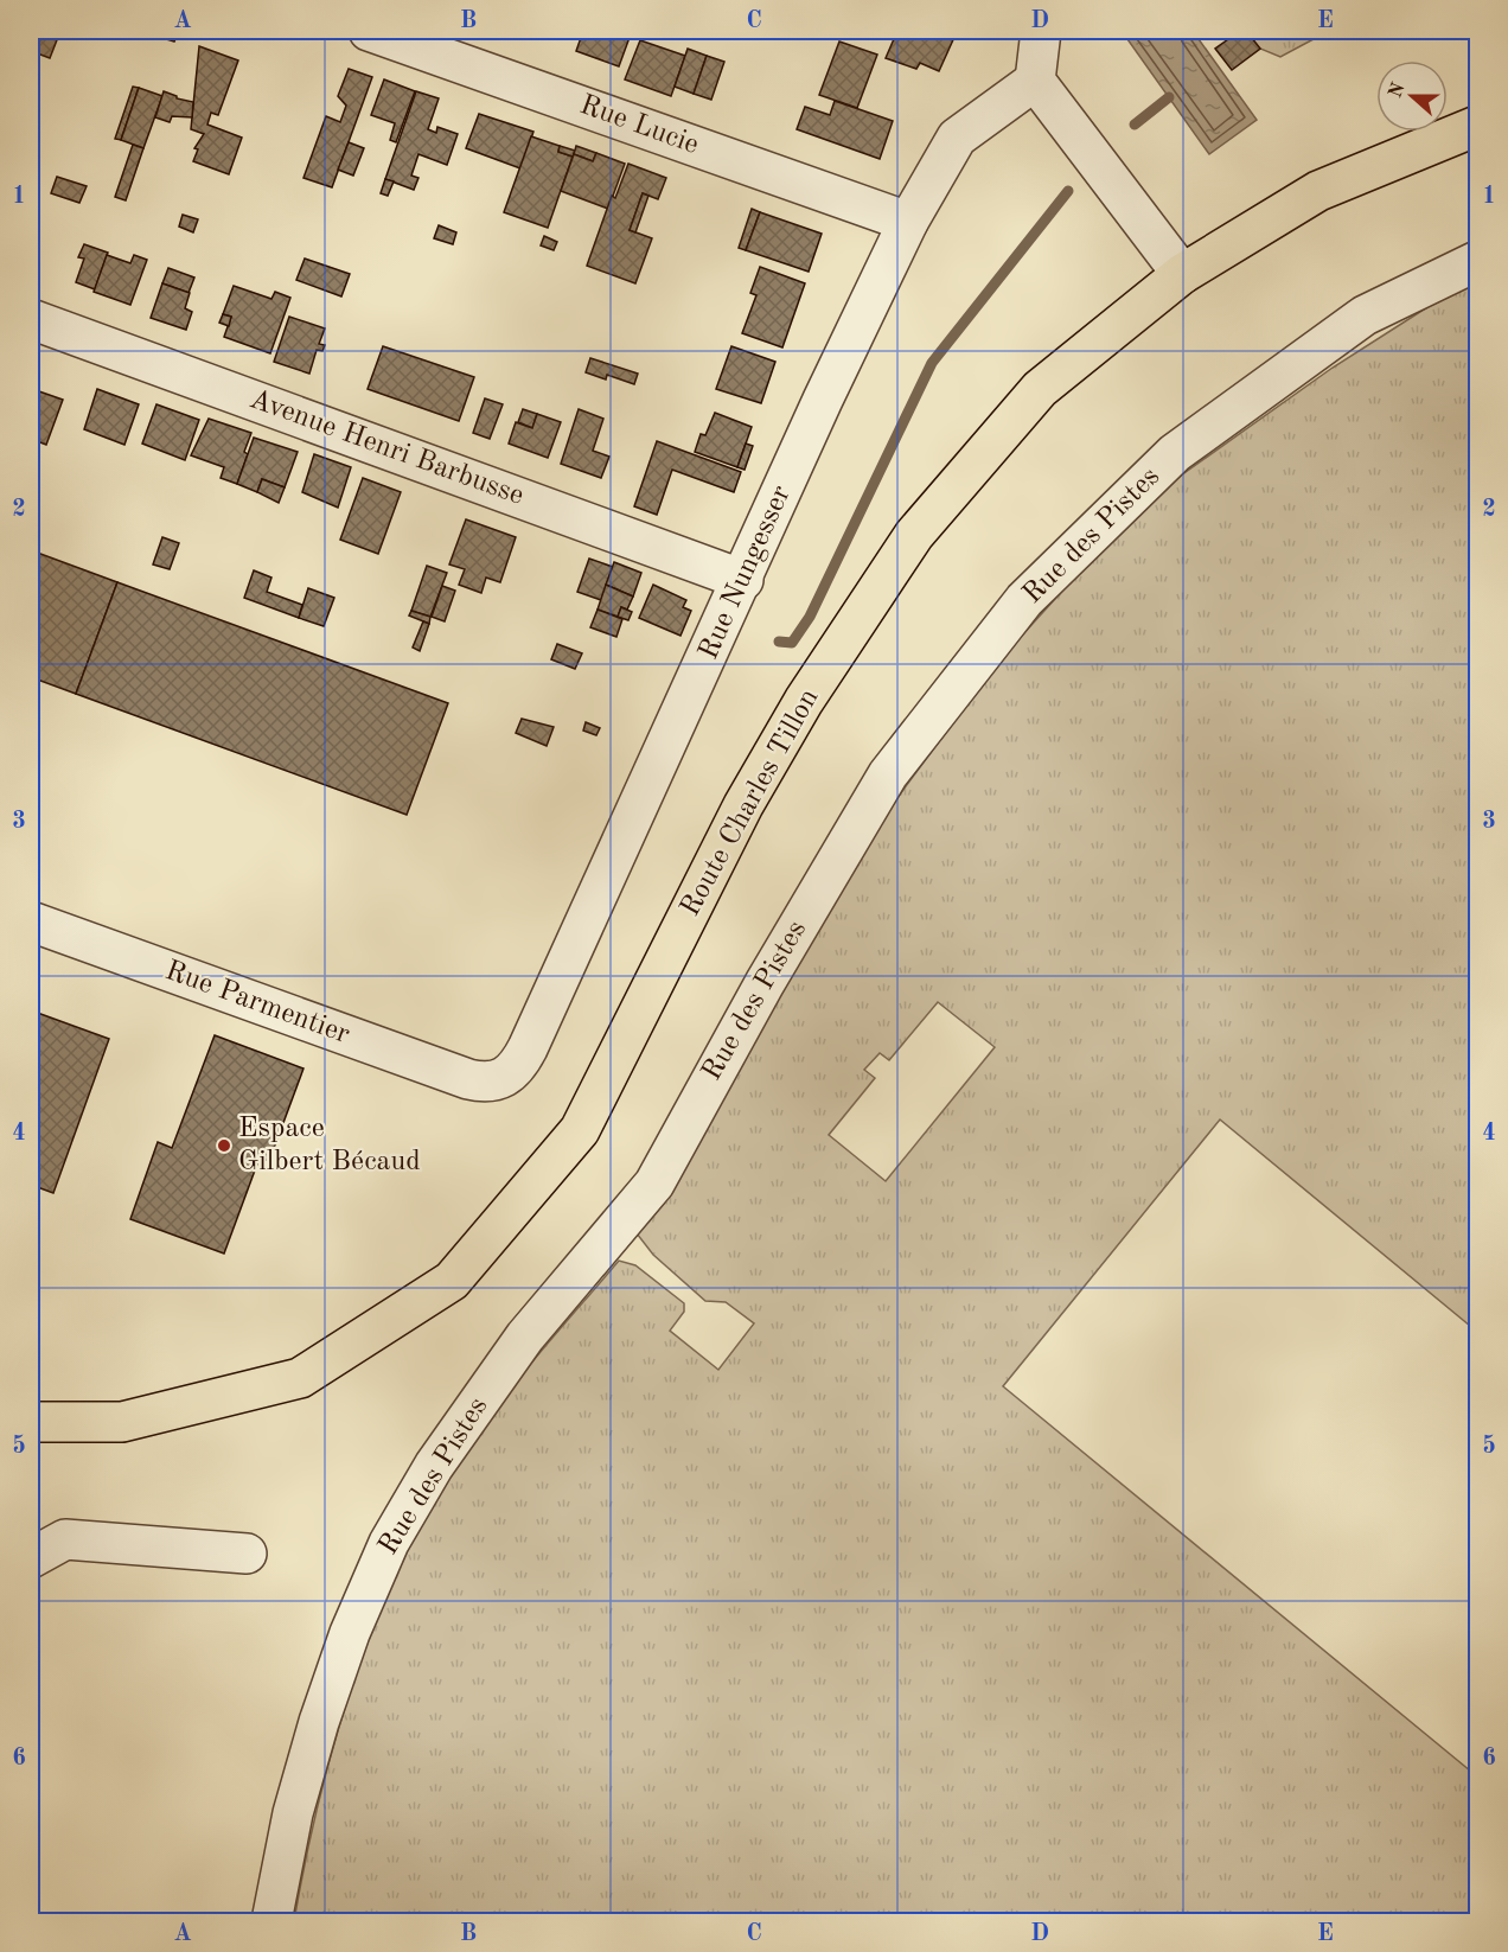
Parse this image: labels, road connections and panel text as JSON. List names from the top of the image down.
{
  "streets": {
    "main road": ["Route Charles Tillon"],
    "street": [
      "Rue Lucie",
      "Avenue Henri Barbusse",
      "Rue des Pistes",
      "Rue Nungesser",
      "Rue Parmentier"
    ]
  },
  "crossings": [
    ["Rue Lucie", "Rue Nungesser"],
    ["Avenue Henri Barbusse", "Rue Nungesser"],
    ["Rue Nungesser", "Rue Parmentier"]
  ],
  "places": ["Espace Gilbert Bécaud"],
  "north": "left",
  "grid": {
    "columns": [
      "A",
      "B",
      "C",
      "D",
      "E"
    ],
    "rows": [
      "1",
      "2",
      "3",
      "4",
      "5",
      "6"
    ]
  }
}
